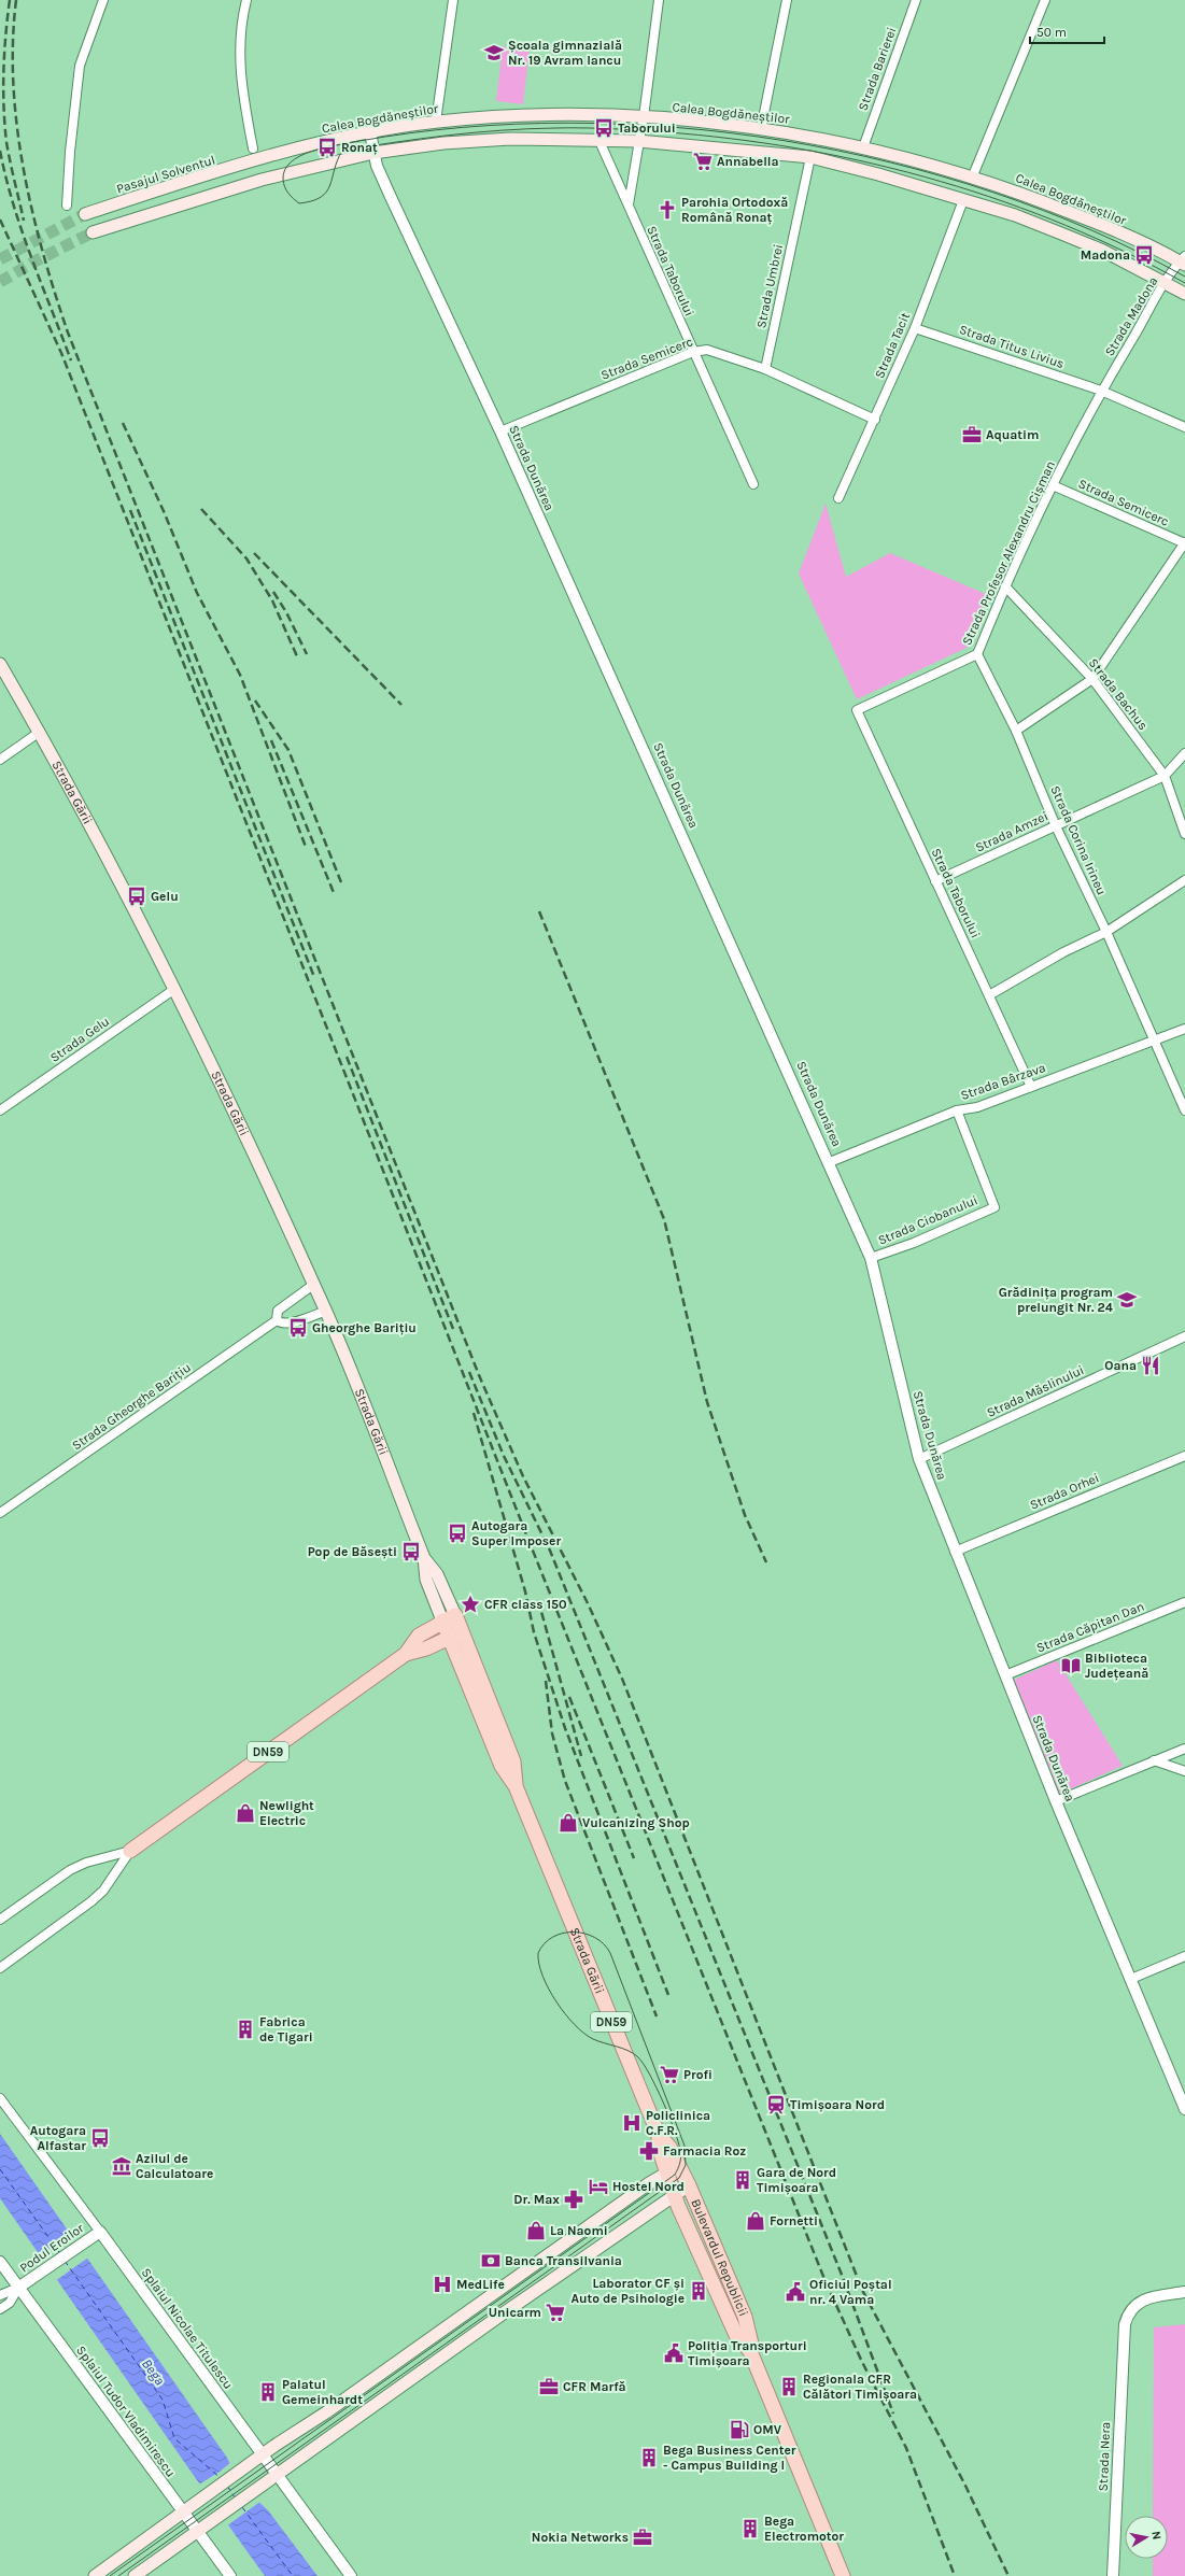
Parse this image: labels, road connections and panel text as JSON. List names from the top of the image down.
{
  "streets": {
    "main road": [
      "Calea Bogdăneștilor",
      "Pasajul Solventul",
      "Strada Gării",
      "DN59",
      "Bulevardul Republicii"
    ],
    "street": [
      "Strada Barierei",
      "Strada Taborului",
      "Strada Umbrei",
      "Strada Madona",
      "Strada Tacit",
      "Strada Titus Livius",
      "Strada Semicerc",
      "Strada Dunărea",
      "Strada Profesor Alexandru Cișman",
      "Strada Bachus",
      "Strada Amzei",
      "Strada Corina Irineu",
      "Strada Gelu",
      "Strada Bârzava",
      "Strada Ciobanului",
      "Strada Măslinului",
      "Strada Gheorghe Barițiu",
      "Strada Orhei",
      "Strada Căpitan Dan",
      "Podul Eroilor",
      "Splaiul Nicolae Titulescu",
      "Splaiul Tudor Vladimirescu",
      "Strada Nera"
    ]
  },
  "crossings": [
    ["Strada Barierei", "Calea Bogdăneștilor"],
    ["Calea Bogdăneștilor", "Pasajul Solventul"],
    ["Calea Bogdăneștilor", "Strada Madona"],
    ["Calea Bogdăneștilor", "Strada Dunărea"],
    ["Strada Taborului", "Strada Semicerc"],
    ["Strada Taborului", "Strada Profesor Alexandru Cișman"],
    ["Strada Taborului", "Strada Amzei"],
    ["Strada Taborului", "Strada Bârzava"],
    ["Strada Umbrei", "Strada Semicerc"],
    ["Strada Madona", "Strada Titus Livius"],
    ["Strada Madona", "Strada Profesor Alexandru Cișman"],
    ["Strada Tacit", "Strada Titus Livius"],
    ["Strada Tacit", "Strada Semicerc"],
    ["Strada Titus Livius", "Strada Profesor Alexandru Cișman"],
    ["Strada Semicerc", "Strada Dunărea"],
    ["Strada Semicerc", "Strada Profesor Alexandru Cișman"],
    ["Strada Dunărea", "Strada Bârzava"],
    ["Strada Dunărea", "Strada Ciobanului"],
    ["Strada Dunărea", "Strada Măslinului"],
    ["Strada Dunărea", "Strada Orhei"],
    ["Strada Dunărea", "Strada Căpitan Dan"],
    ["Strada Profesor Alexandru Cișman", "Strada Bachus"],
    ["Strada Profesor Alexandru Cișman", "Strada Corina Irineu"],
    ["Strada Bachus", "Strada Amzei"],
    ["Strada Gării", "Strada Gelu"],
    ["Strada Gării", "Strada Gheorghe Barițiu"],
    ["Strada Gării", "DN59"],
    ["Strada Gării", "Bulevardul Republicii"],
    ["Strada Amzei", "Strada Corina Irineu"],
    ["Strada Corina Irineu", "Strada Bârzava"],
    ["Strada Bârzava", "Strada Ciobanului"],
    ["Podul Eroilor", "Splaiul Nicolae Titulescu"],
    ["Podul Eroilor", "Splaiul Tudor Vladimirescu"]
  ],
  "water": ["Bega"],
  "places": {
    "school or university": ["Școala gimnazială Nr. 19 Avram Iancu", "Grădinița program prelungit Nr. 24"],
    "bus stop": [
      "Taborului",
      "Ronaț",
      "Madona",
      "Gelu",
      "Gheorghe Barițiu",
      "Autogara Super Imposer",
      "Pop de Băsești",
      "Autogara Alfastar"
    ],
    "supermarket": ["Annabella", "Profi", "Unicarm"],
    "church": ["Parohia Ortodoxă Română Ronaț"],
    "office": ["Aquatim", "CFR Marfă", "Nokia Networks"],
    "restaurant": ["Oana"],
    "place": ["CFR class 150"],
    "library": ["Biblioteca Județeană"],
    "shop": [
      "Newlight Electric",
      "Vulcanizing Shop",
      "Fornetti",
      "La Naomi"
    ],
    "building": [
      "Fabrica de Tigari",
      "Gara de Nord Timișoara",
      "Laborator CF și Auto de Psihologie",
      "Regionala CFR Călători Timișoara",
      "Palatul Gemeinhardt",
      "Bega Business Center - Campus Building I",
      "Bega Electromotor"
    ],
    "station": ["Timișoara Nord"],
    "hospital": ["Policlinica C.F.R.", "MedLife"],
    "pharmacy": ["Farmacia Roz", "Dr. Max"],
    "museum": ["Azilul de Calculatoare"],
    "hotel": ["Hostel Nord"],
    "bank": ["Banca Transilvania"],
    "public building": ["Oficiul Poștal nr. 4 Vama", "Poliția Transporturi Timișoara"],
    "fuel station": ["OMV"]
  },
  "scale_bar": "50 m",
  "north": "right"
}
